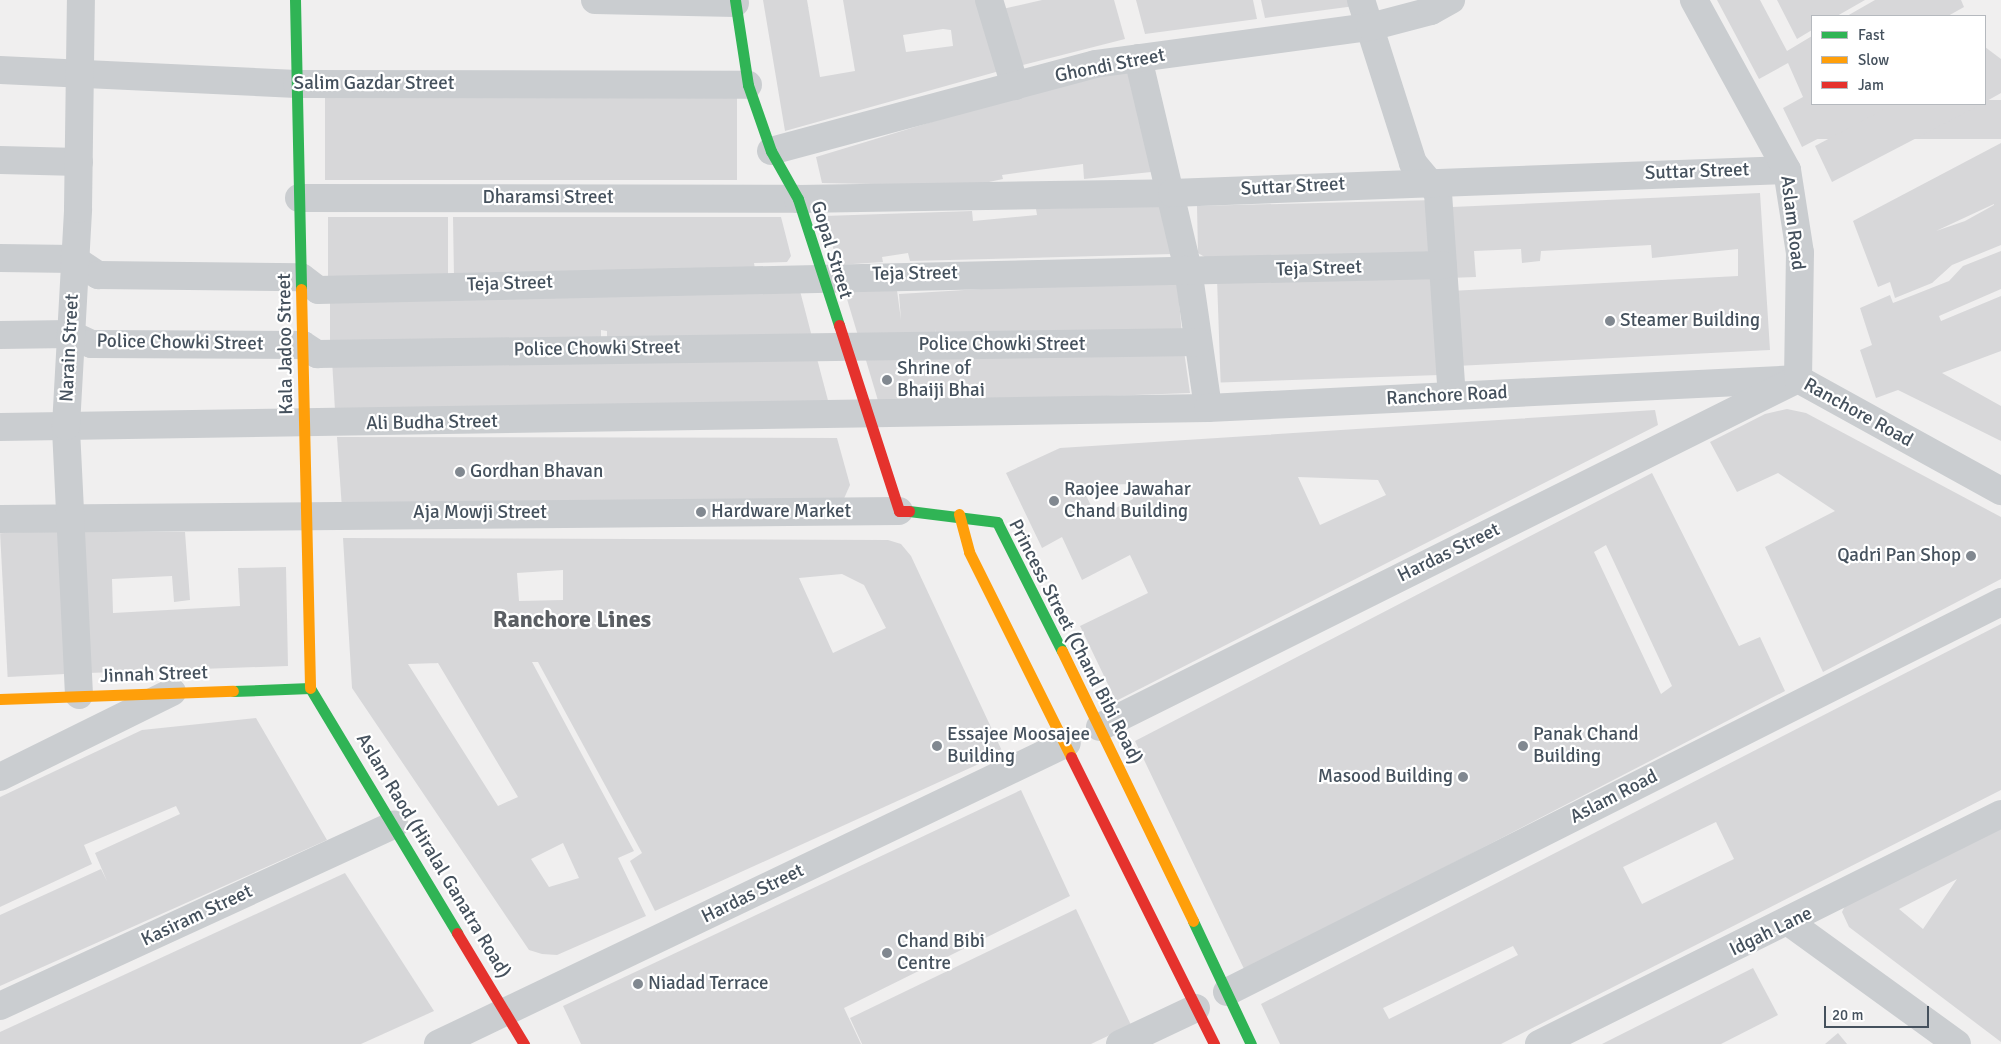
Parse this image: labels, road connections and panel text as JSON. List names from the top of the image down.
{
  "streets": {
    "street": [
      "Ghondi Street",
      "Salim Gazdar Street",
      "Suttar Street",
      "Dharamsi Street",
      "Aslam Road",
      "Gopal Street",
      "Teja Street",
      "Police Chowki Street",
      "Kala Jadoo Street",
      "Narain Street",
      "Ranchore Road",
      "Ali Budha Street",
      "Aja Mowji Street",
      "Hardas Street",
      "Princess Street (Chand Bibi Road)",
      "Jinnah Street",
      "Aslam Raod (Hiralal Ganatra Road)",
      "Kasiram Street",
      "Idgah Lane"
    ]
  },
  "crossings": [
    ["Ghondi Street", "Gopal Street"],
    ["Salim Gazdar Street", "Gopal Street"],
    ["Salim Gazdar Street", "Kala Jadoo Street"],
    ["Salim Gazdar Street", "Narain Street"],
    ["Suttar Street", "Dharamsi Street"],
    ["Suttar Street", "Aslam Road"],
    ["Suttar Street", "Gopal Street"],
    ["Dharamsi Street", "Gopal Street"],
    ["Dharamsi Street", "Kala Jadoo Street"],
    ["Aslam Road", "Ranchore Road"],
    ["Aslam Road", "Hardas Street"],
    ["Aslam Road", "Princess Street (Chand Bibi Road)"],
    ["Gopal Street", "Teja Street"],
    ["Gopal Street", "Police Chowki Street"],
    ["Gopal Street", "Ranchore Road"],
    ["Gopal Street", "Ali Budha Street"],
    ["Gopal Street", "Aja Mowji Street"],
    ["Teja Street", "Kala Jadoo Street"],
    ["Police Chowki Street", "Kala Jadoo Street"],
    ["Police Chowki Street", "Narain Street"],
    ["Kala Jadoo Street", "Ali Budha Street"],
    ["Kala Jadoo Street", "Aja Mowji Street"],
    ["Kala Jadoo Street", "Jinnah Street"],
    ["Kala Jadoo Street", "Aslam Raod (Hiralal Ganatra Road)"],
    ["Narain Street", "Ali Budha Street"],
    ["Narain Street", "Aja Mowji Street"],
    ["Narain Street", "Jinnah Street"],
    ["Ranchore Road", "Ali Budha Street"],
    ["Ranchore Road", "Hardas Street"],
    ["Aja Mowji Street", "Princess Street (Chand Bibi Road)"],
    ["Hardas Street", "Princess Street (Chand Bibi Road)"],
    ["Hardas Street", "Aslam Raod (Hiralal Ganatra Road)"],
    ["Jinnah Street", "Aslam Raod (Hiralal Ganatra Road)"],
    ["Aslam Raod (Hiralal Ganatra Road)", "Kasiram Street"]
  ],
  "districts": ["Ranchore Lines"],
  "places": [
    "Steamer Building",
    "Shrine of Bhaiji Bhai",
    "Gordhan Bhavan",
    "Raojee Jawahar Chand Building",
    "Hardware Market",
    "Qadri Pan Shop",
    "Essajee Moosajee Building",
    "Panak Chand Building",
    "Masood Building",
    "Chand Bibi Centre",
    "Niadad Terrace"
  ],
  "legend": ["Fast", "Slow", "Jam"],
  "scale_bar": "20 m"
}
